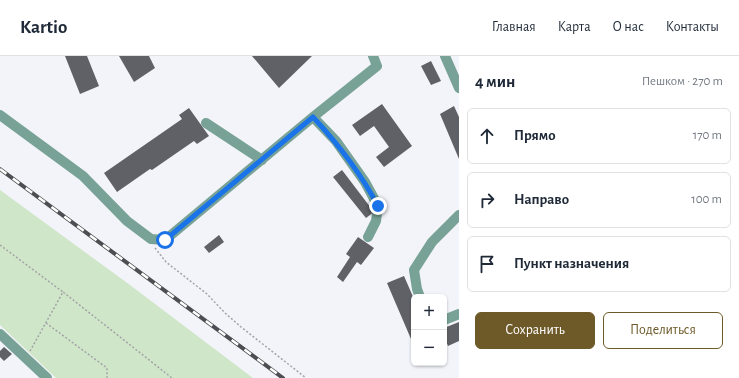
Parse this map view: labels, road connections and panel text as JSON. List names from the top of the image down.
{
  "page": {
    "header": "Kartio",
    "nav": [
      "Главная",
      "Карта",
      "О нас",
      "Контакты"
    ],
    "heading": ["4 мин", "Пешком · 270 m"],
    "list": [
      ["Прямо", "170 m"],
      ["Направо", "100 m"],
      "Пункт назначения"
    ],
    "map_buttons": ["+", "−"],
    "buttons": ["Сохранить", "Поделиться"]
  }
}
